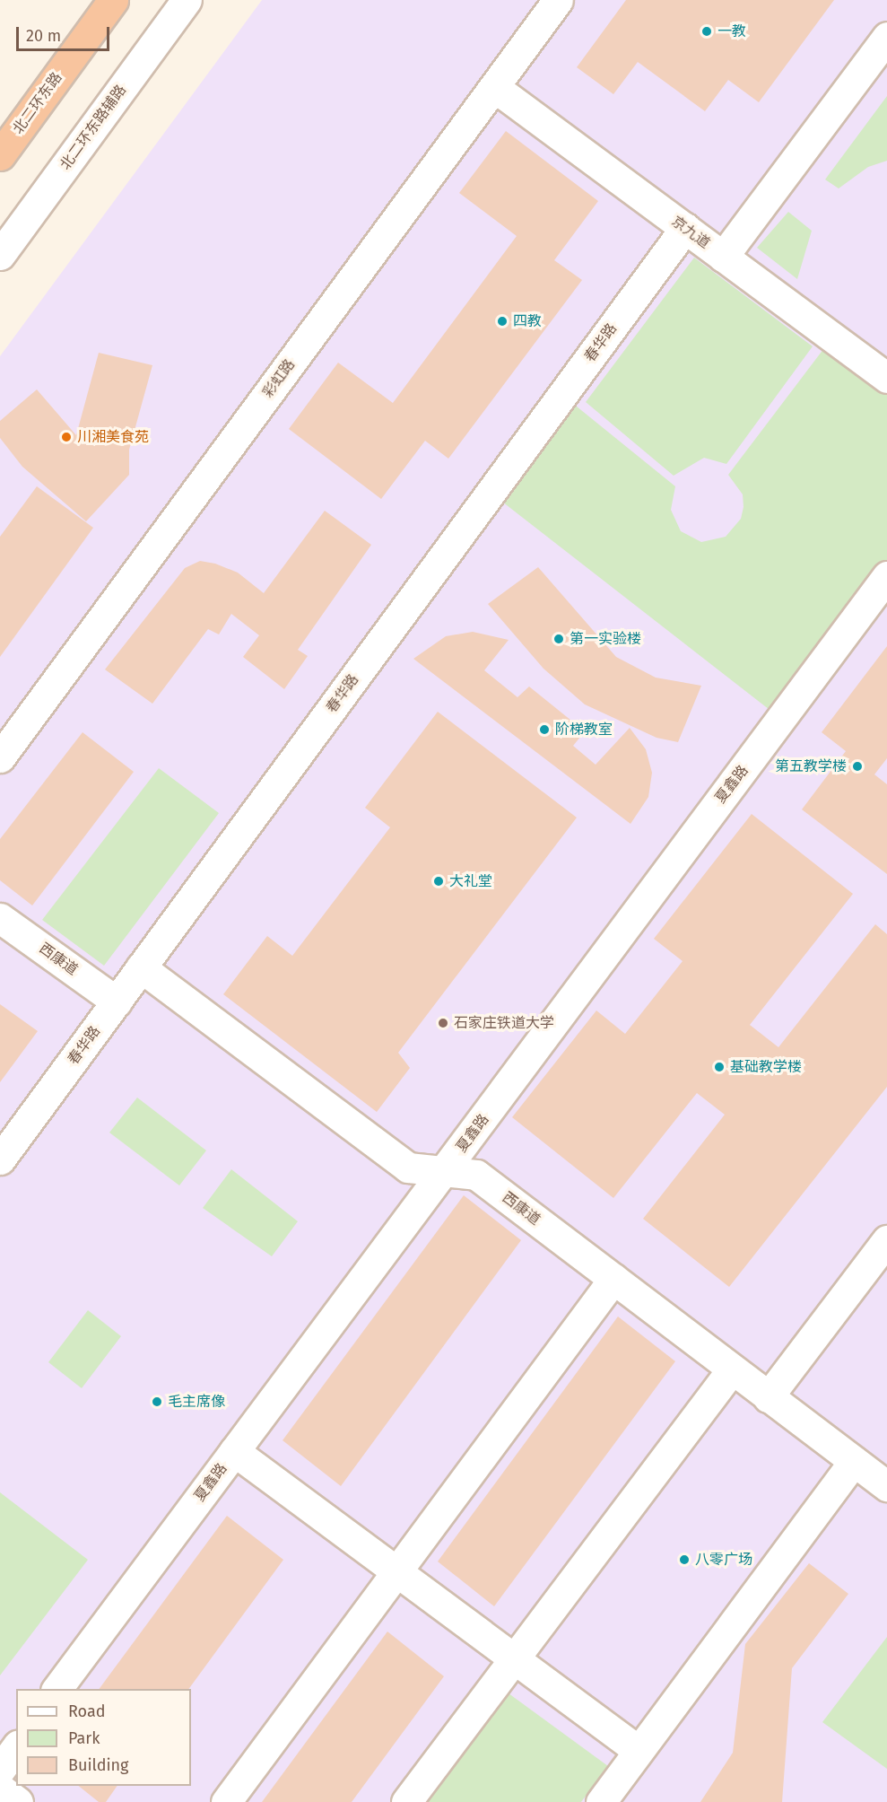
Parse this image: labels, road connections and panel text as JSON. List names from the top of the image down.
{
  "streets": {
    "highway": ["北二环东路"],
    "street": [
      "北二环东路辅路",
      "京九道",
      "春华路",
      "彩虹路",
      "夏鑫路",
      "西康道"
    ]
  },
  "crossings": [
    ["京九道", "春华路"],
    ["京九道", "彩虹路"],
    ["春华路", "西康道"],
    ["夏鑫路", "西康道"]
  ],
  "places": [
    "一教",
    "四教",
    "川湘美食苑",
    "第一实验楼",
    "阶梯教室",
    "第五教学楼",
    "大礼堂",
    "石家庄铁道大学",
    "基础教学楼",
    "毛主席像",
    "八零广场"
  ],
  "legend": ["Road", "Park", "Building"],
  "scale_bar": "20 m"
}
